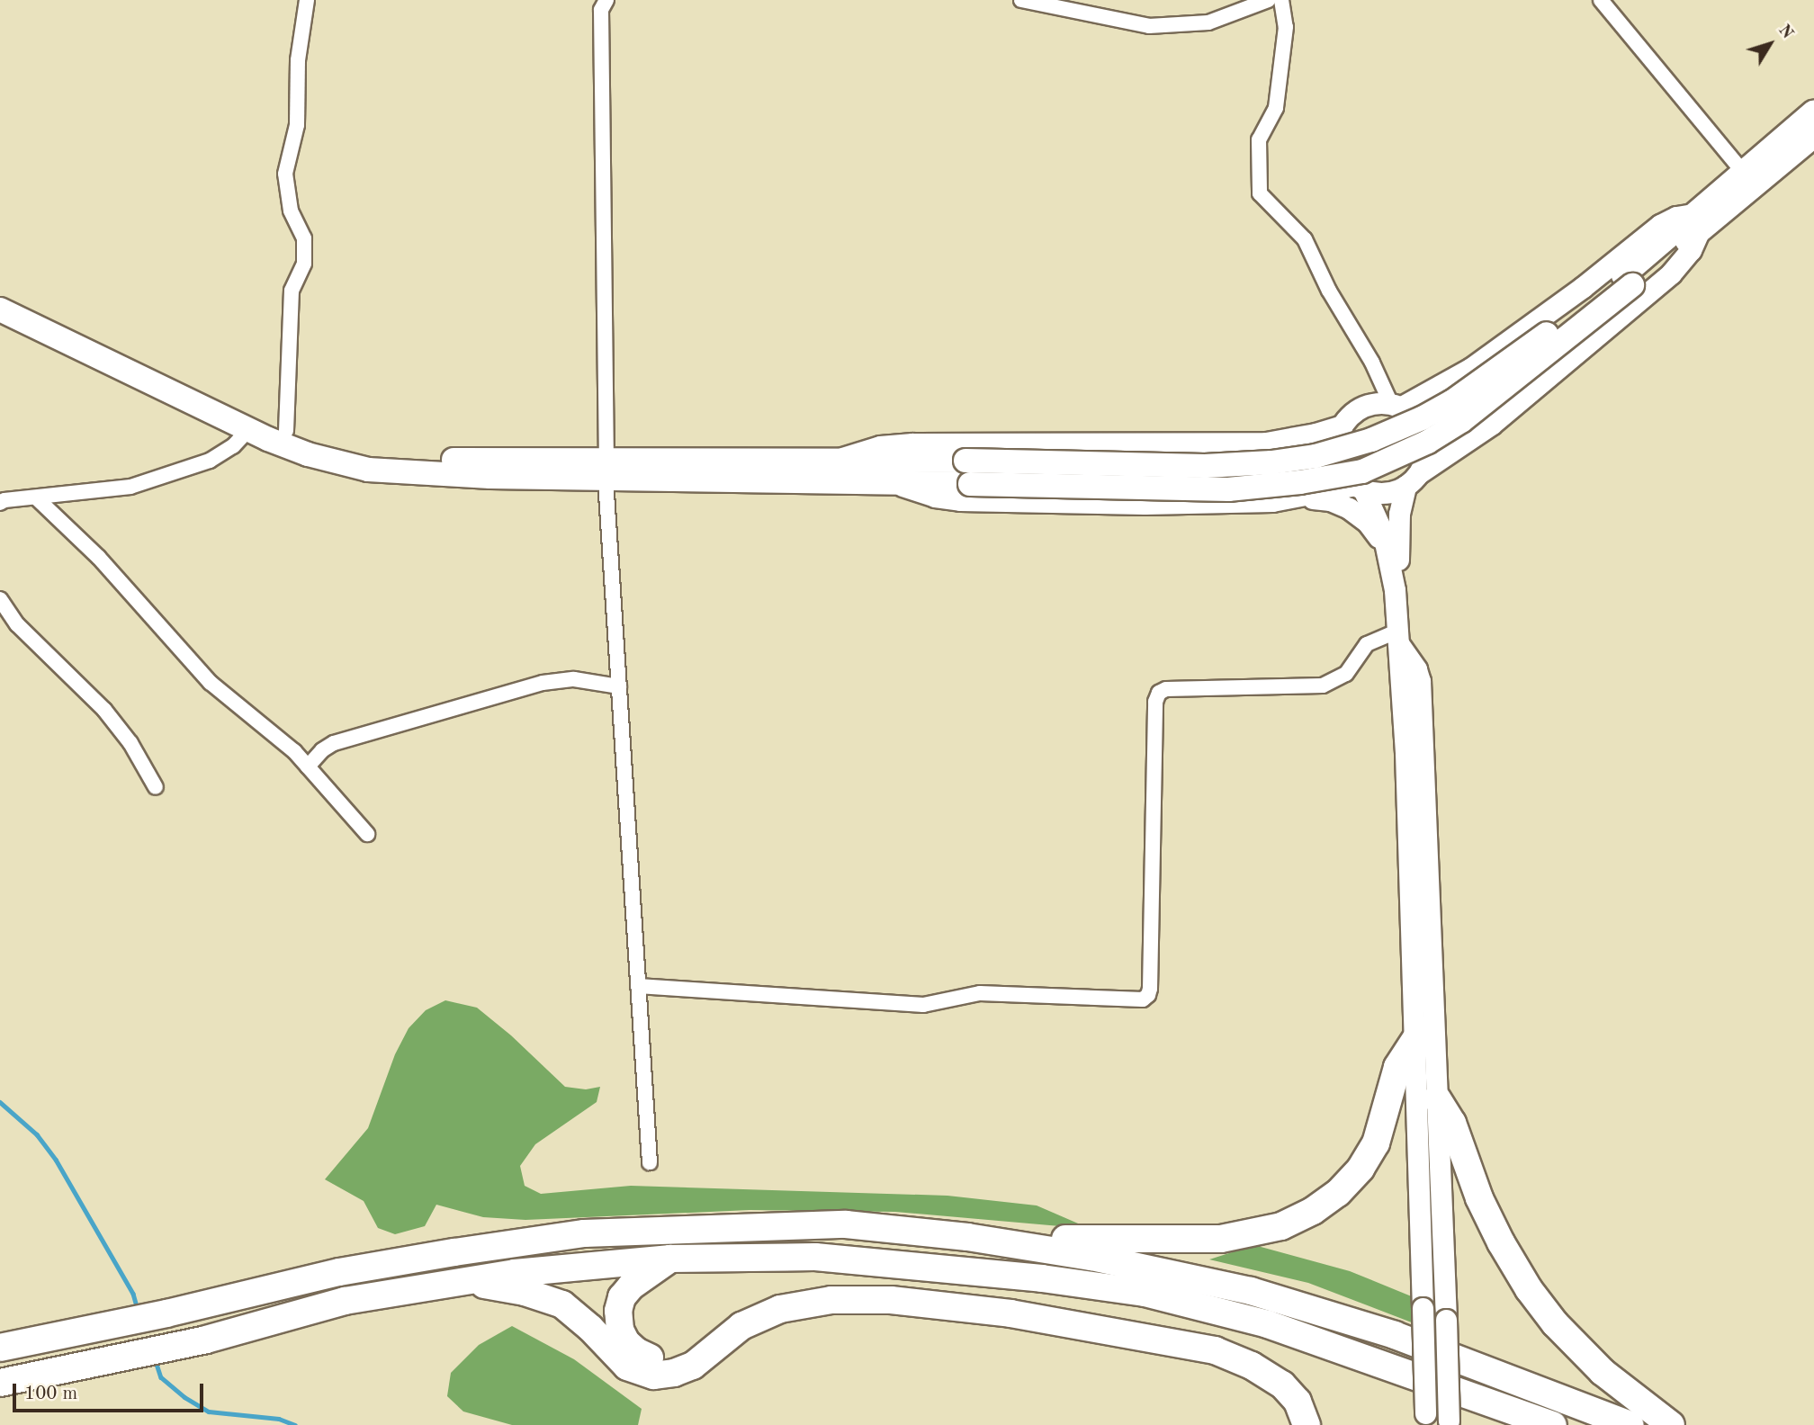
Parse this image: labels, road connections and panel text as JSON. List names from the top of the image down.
{
  "scale_bar": "100 m",
  "north": "top right"
}
